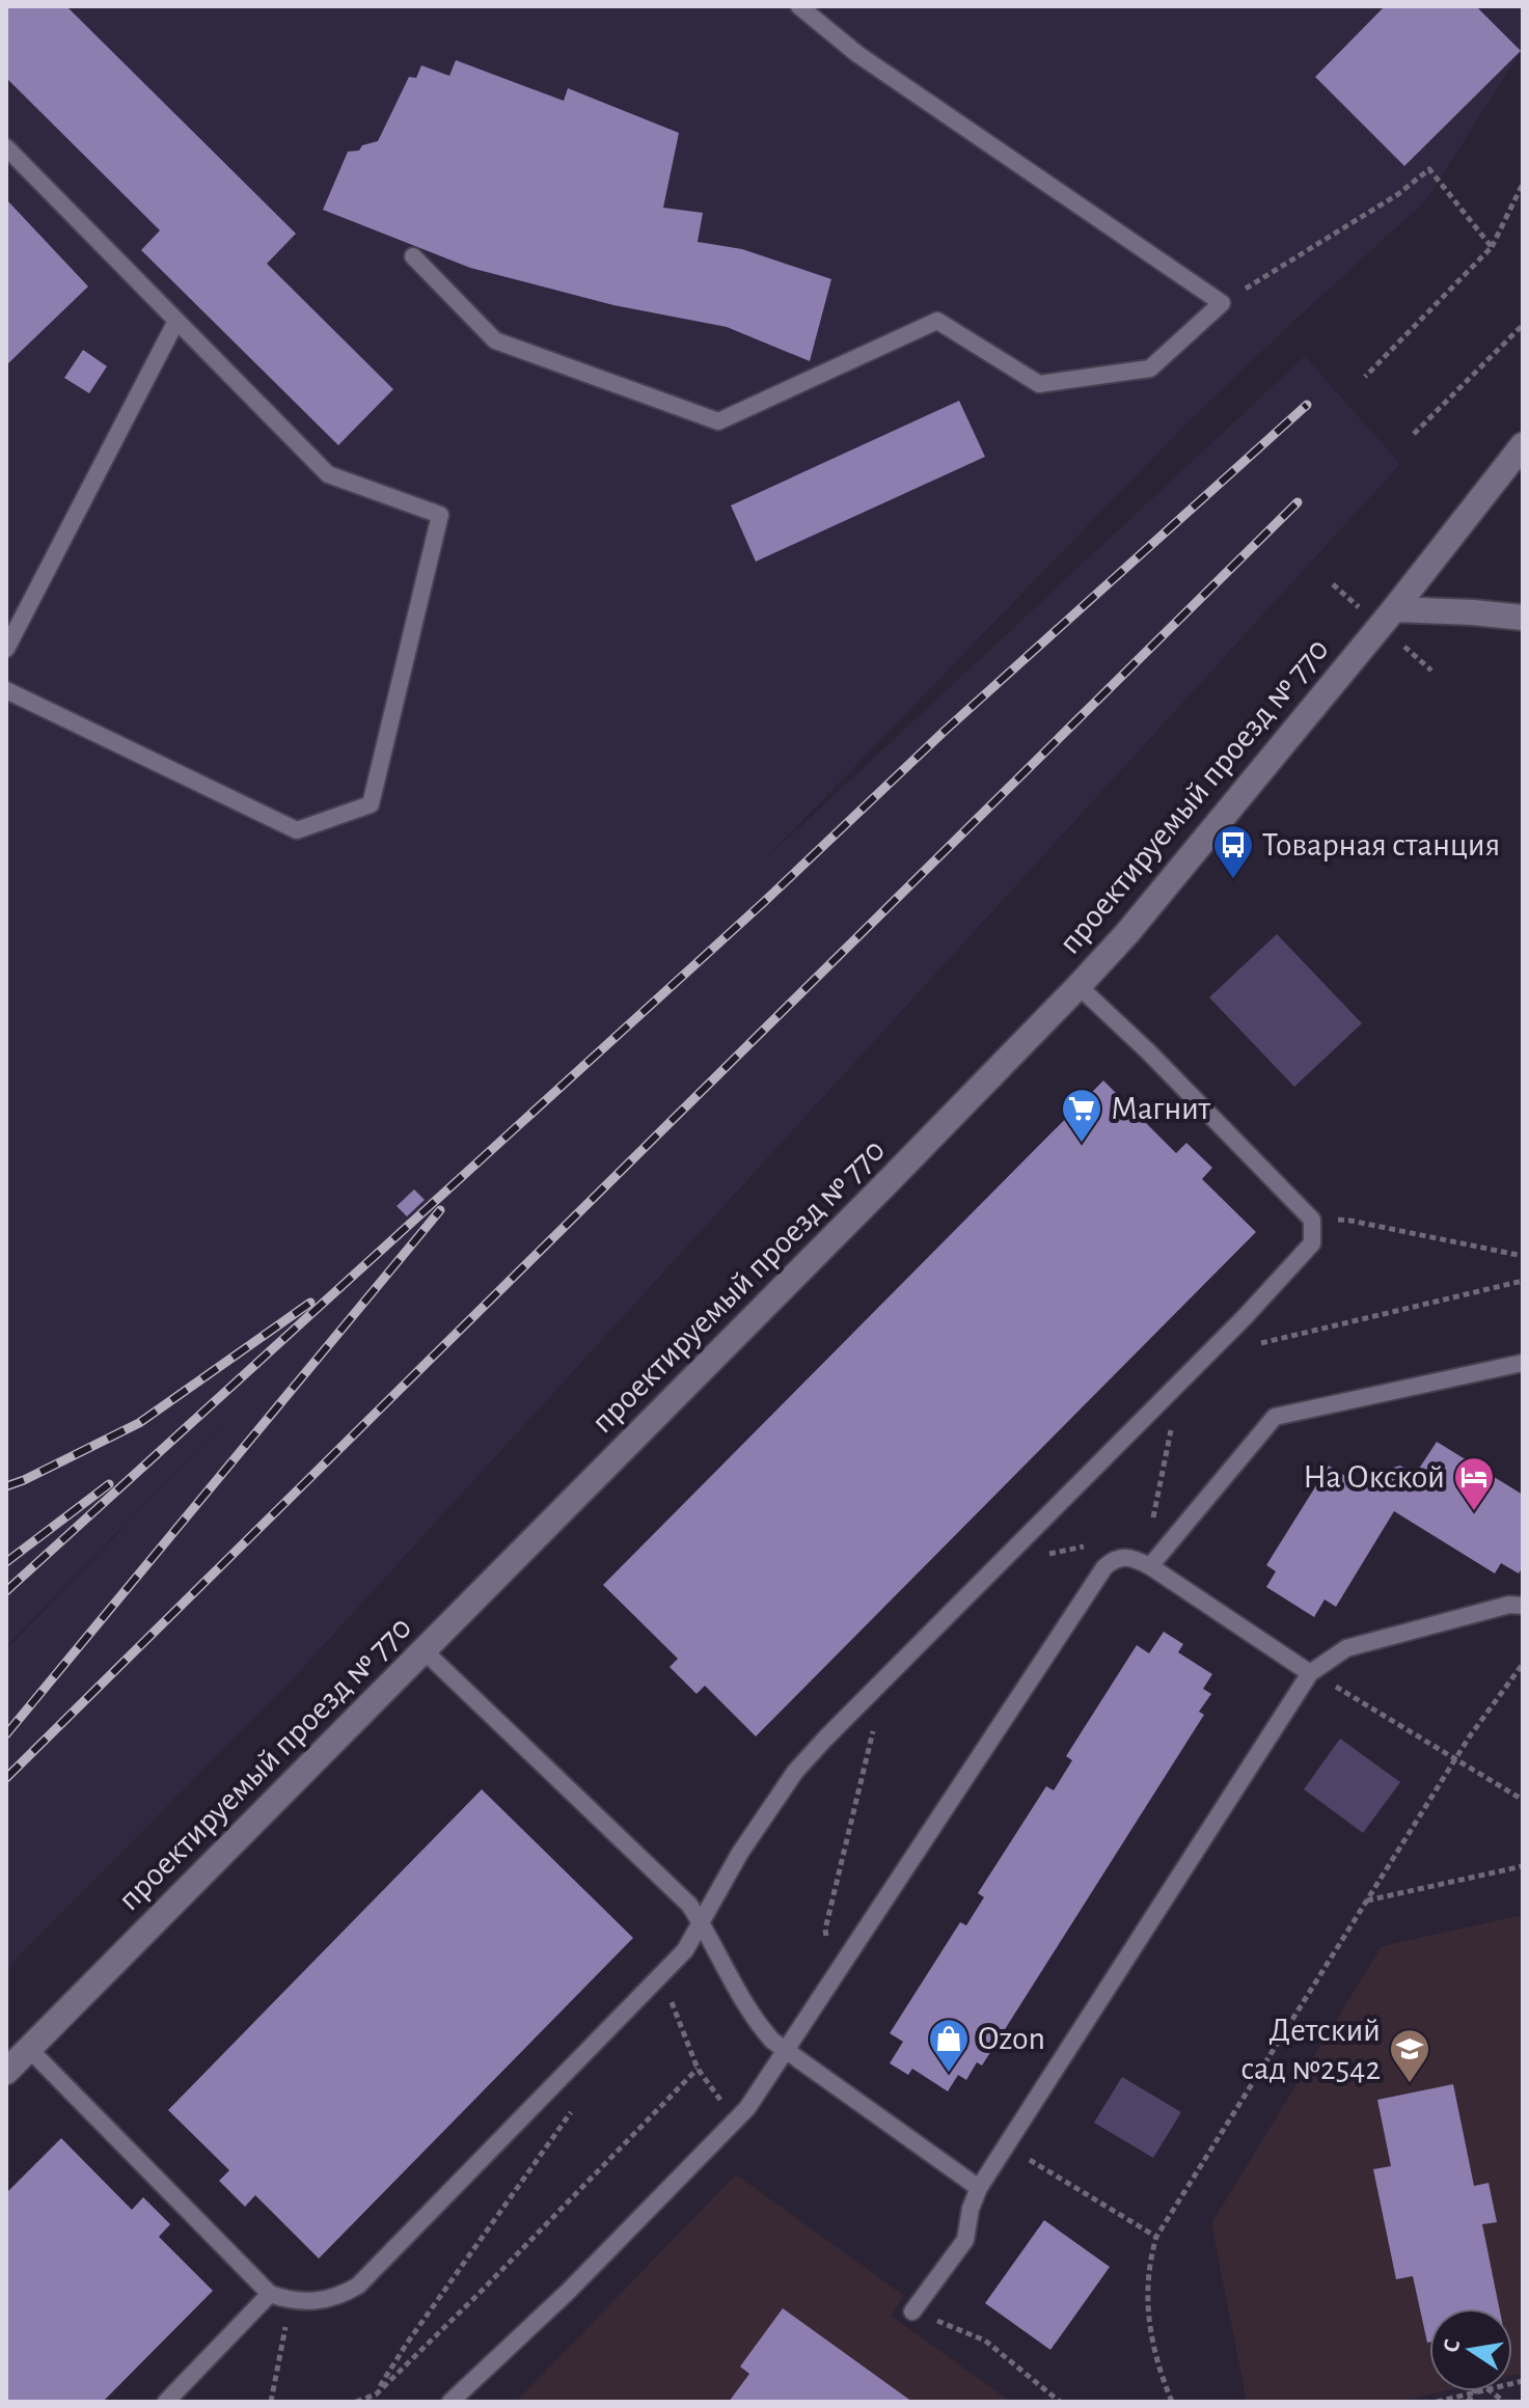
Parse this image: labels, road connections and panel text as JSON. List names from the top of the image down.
{
  "streets": {
    "street": ["проектируемый проезд № 770"]
  },
  "places": {
    "bus stop": ["Товарная станция"],
    "supermarket": ["Магнит"],
    "hotel": ["На Окской"],
    "shop": ["Ozon"],
    "school or university": ["Детский сад №2542"]
  },
  "north": "left"
}
